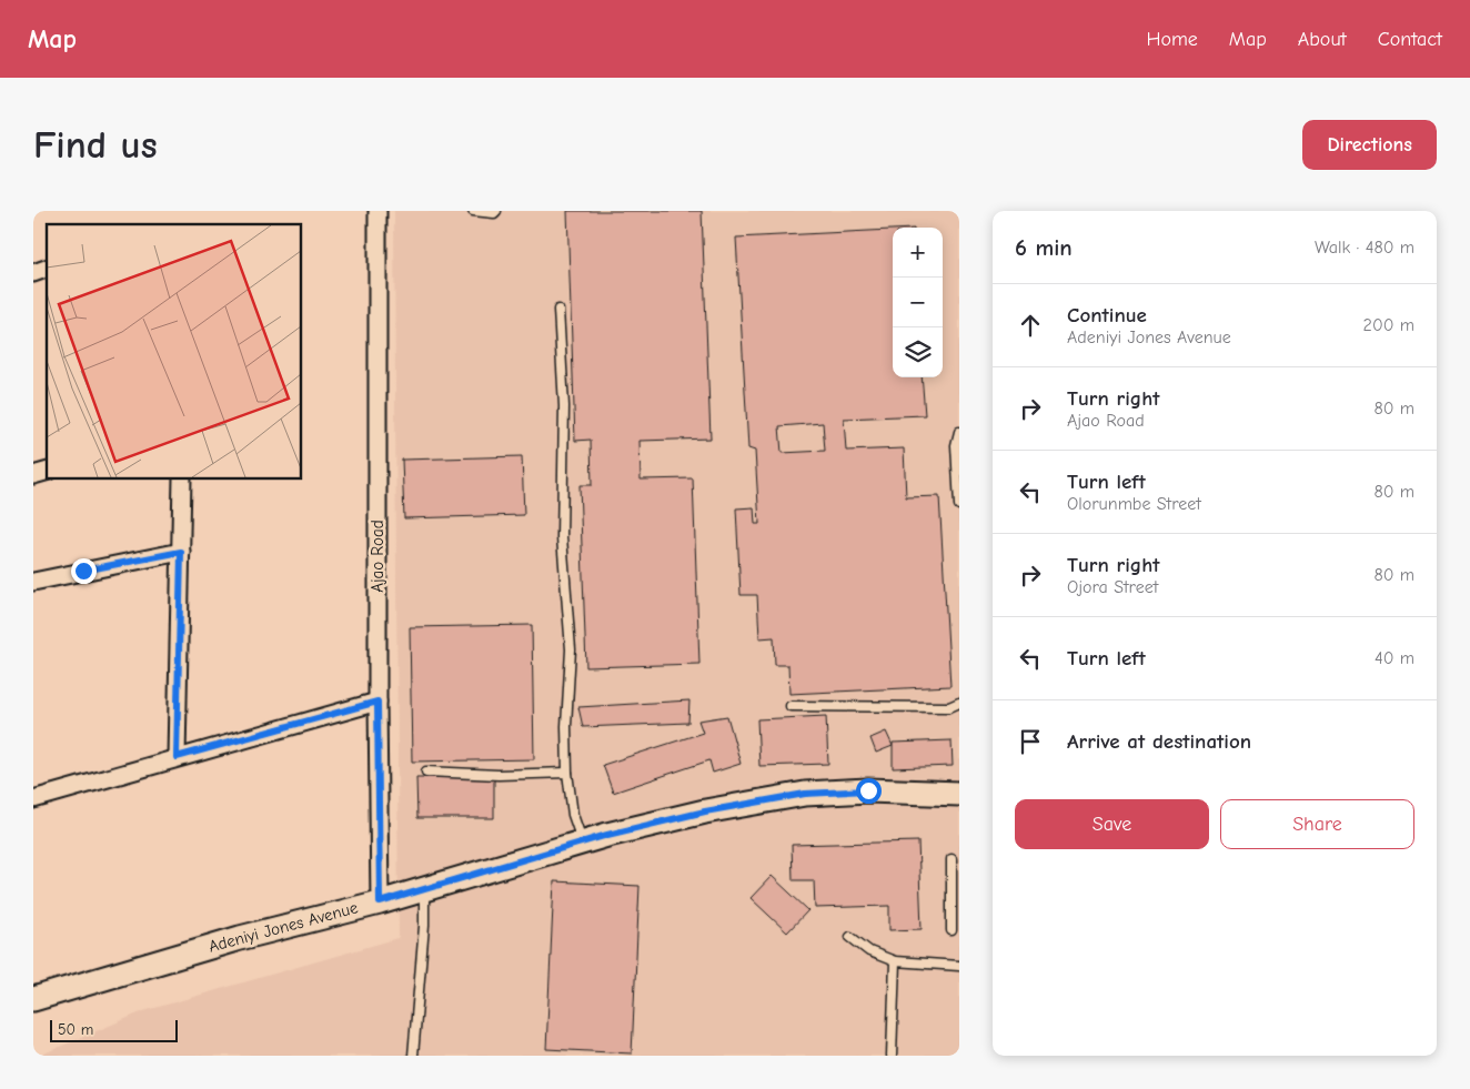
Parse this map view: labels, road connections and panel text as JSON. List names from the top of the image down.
{
  "streets": {
    "street": ["Ajao Road", "Adeniyi Jones Avenue"]
  },
  "crossings": [
    ["Ajao Road", "Adeniyi Jones Avenue"]
  ],
  "scale_bar": "50 m",
  "page": {
    "header": "Map",
    "nav": [
      "Home",
      "Map",
      "About",
      "Contact"
    ],
    "buttons": [
      "Directions",
      ["Save", "Share"]
    ],
    "title": "Find us",
    "heading": ["6 min", "Walk · 480 m"],
    "map_buttons": ["+", "−"],
    "list": [
      ["Continue", "Adeniyi Jones Avenue", "200 m"],
      ["Turn right", "Ajao Road", "80 m"],
      ["Turn left", "Olorunmbe Street", "80 m"],
      ["Turn right", "Ojora Street", "80 m"],
      ["Turn left", "40 m"],
      "Arrive at destination"
    ],
    "scale": "50 m"
  }
}
